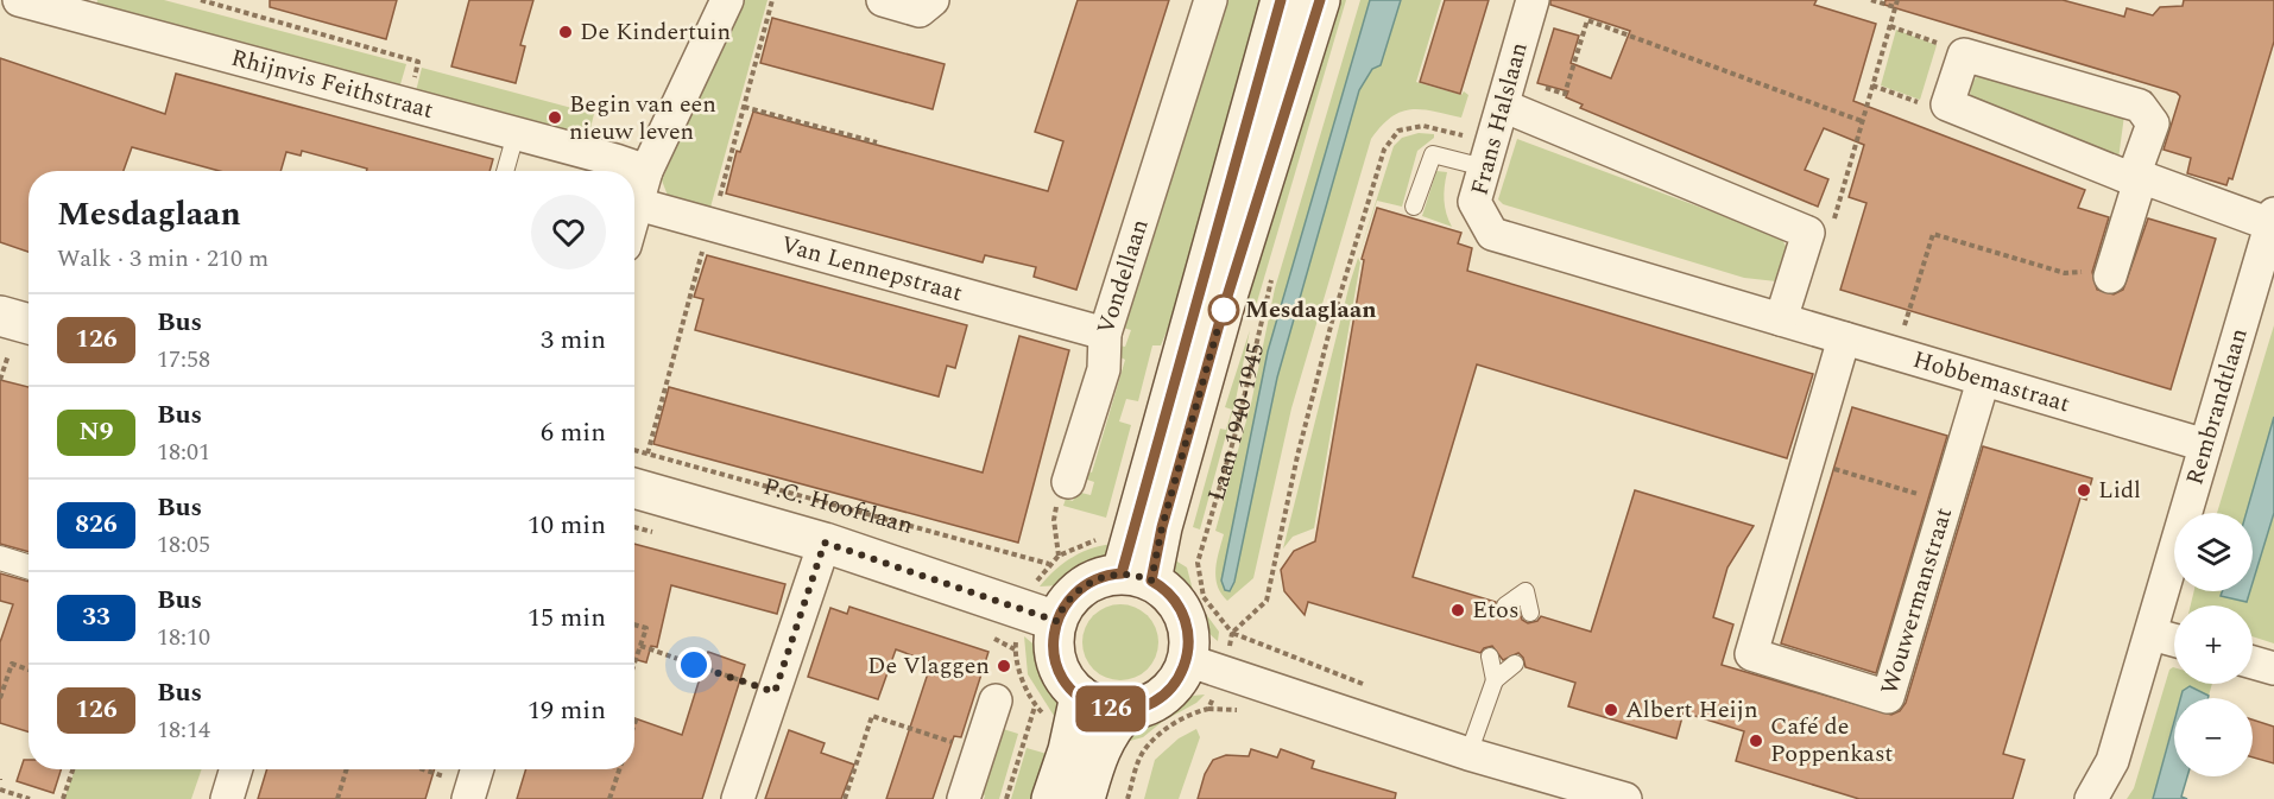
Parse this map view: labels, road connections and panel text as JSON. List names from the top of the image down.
{
  "streets": {
    "main road": ["Laan 1940-1945", "P.C. Hooftlaan"],
    "street": [
      "Rhijnvis Feithstraat",
      "Frans Halslaan",
      "Van Lennepstraat",
      "Vondellaan",
      "Hobbemastraat",
      "Rembrandtlaan",
      "Wouwermanstraat"
    ]
  },
  "crossings": [
    ["Frans Halslaan", "Hobbemastraat"],
    ["Van Lennepstraat", "Vondellaan"],
    ["Hobbemastraat", "Rembrandtlaan"],
    ["Hobbemastraat", "Wouwermanstraat"],
    ["Laan 1940-1945", "P.C. Hooftlaan"]
  ],
  "places": [
    "De Kindertuin",
    "Begin van een nieuw leven",
    "Mesdaglaan",
    "Lidl",
    "Etos",
    "De Vlaggen",
    "Albert Heijn",
    "Café de Poppenkast"
  ],
  "lines": ["bus line 126"],
  "page": {
    "on_map": "126",
    "heading": ["Mesdaglaan", "Walk · 3 min · 210 m"],
    "list": [
      {
        "mark": "126",
        "name": "Bus",
        "note": "17:58",
        "value": "3 min"
      },
      {
        "mark": "N9",
        "name": "Bus",
        "note": "18:01",
        "value": "6 min"
      },
      {
        "mark": "826",
        "name": "Bus",
        "note": "18:05",
        "value": "10 min"
      },
      {
        "mark": "33",
        "name": "Bus",
        "note": "18:10",
        "value": "15 min"
      },
      {
        "mark": "126",
        "name": "Bus",
        "note": "18:14",
        "value": "19 min"
      }
    ],
    "map_buttons": ["+", "−"]
  }
}
